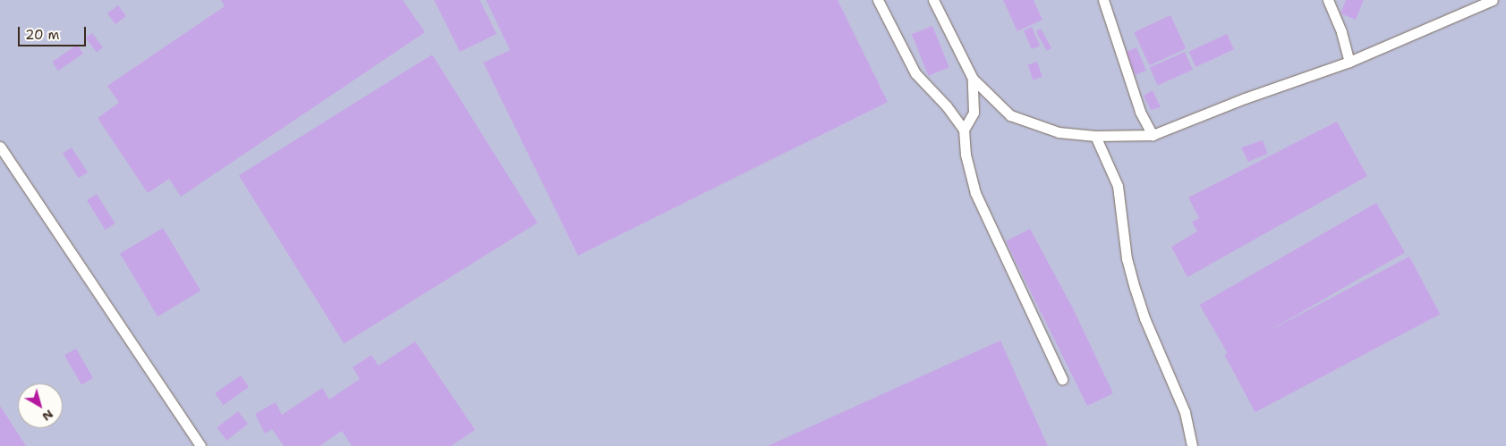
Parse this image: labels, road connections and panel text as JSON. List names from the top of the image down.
{
  "scale_bar": "20 m",
  "north": "bottom right"
}
